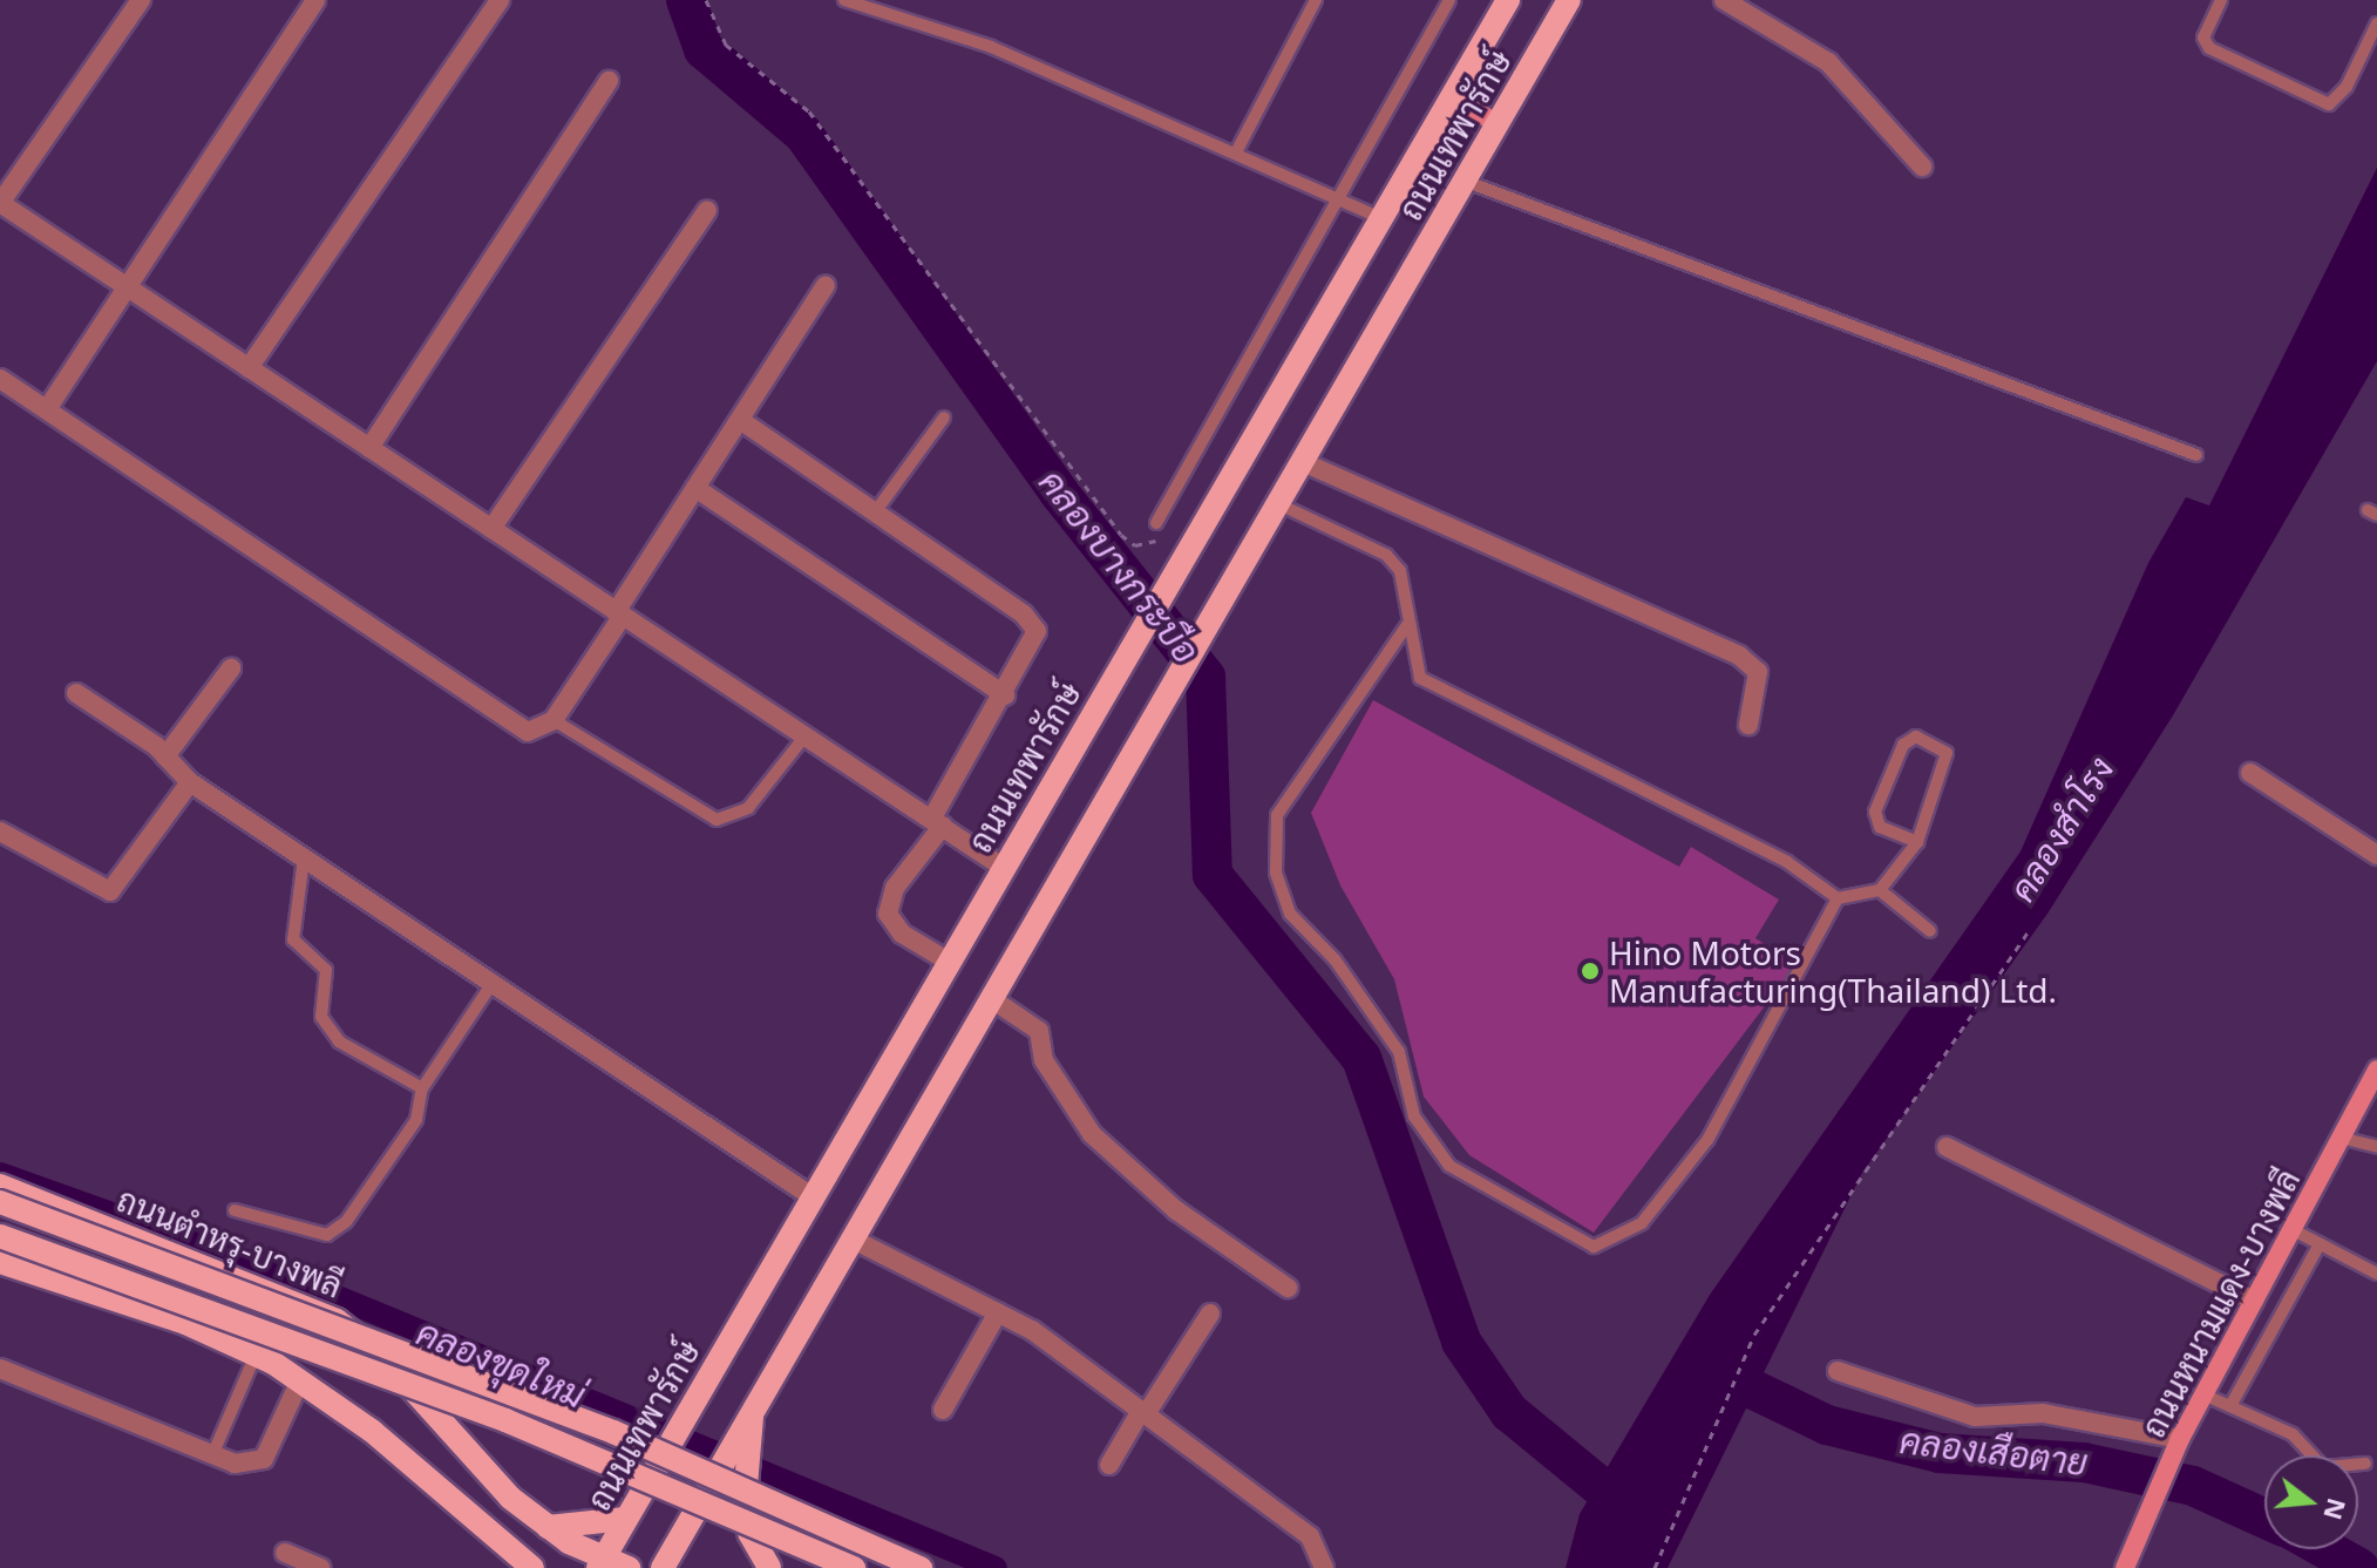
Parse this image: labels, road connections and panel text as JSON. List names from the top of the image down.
{
  "streets": {
    "main road": ["ถนนเทพารักษ์", "ถนนตำหรุ-บางพลี", "ถนนหนามแดง-บางพลี"]
  },
  "crossings": [
    ["ถนนเทพารักษ์", "ถนนตำหรุ-บางพลี"]
  ],
  "water": [
    "คลองบางกระบือ",
    "คลองสำโรง",
    "คลองขุดใหม่",
    "คลองเสือตาย"
  ],
  "places": ["Hino Motors Manufacturing(Thailand) Ltd."],
  "north": "right"
}
